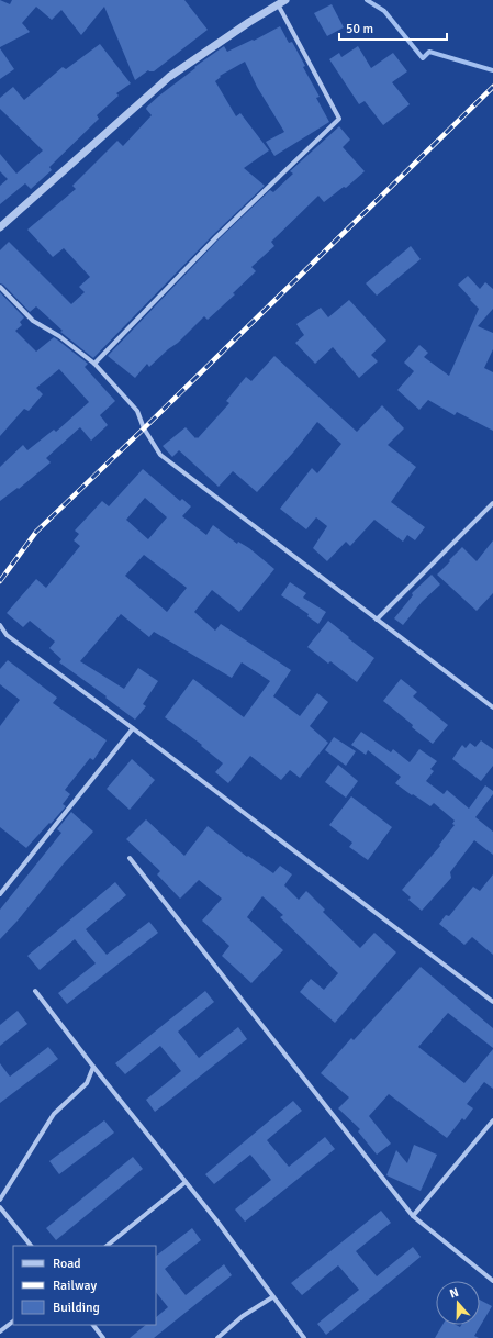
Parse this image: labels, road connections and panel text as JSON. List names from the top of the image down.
{
  "legend": ["Road", "Railway", "Building"],
  "scale_bar": "50 m",
  "north": "top"
}
